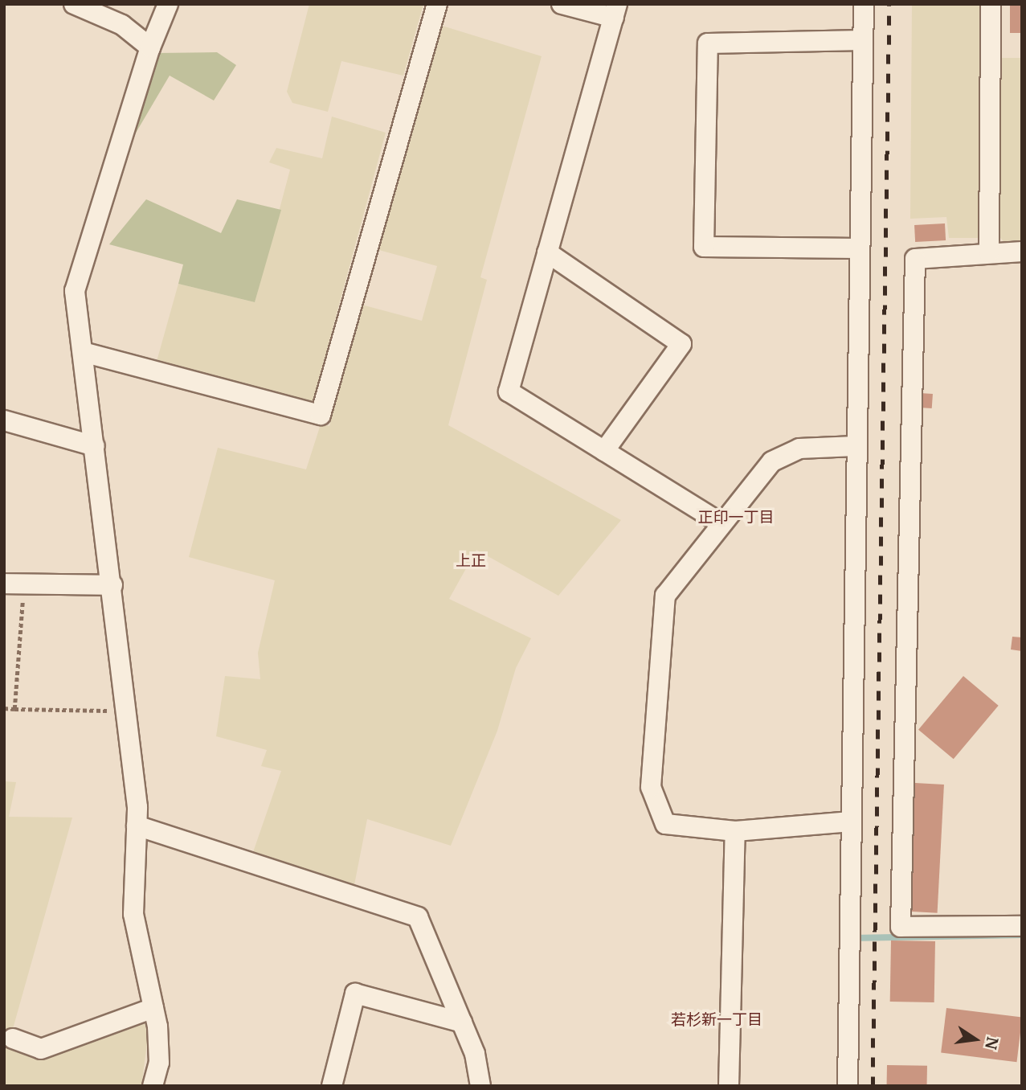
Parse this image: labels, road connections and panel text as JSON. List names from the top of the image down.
{
  "districts": ["正印一丁目", "上正", "若杉新一丁目"],
  "north": "right"
}
